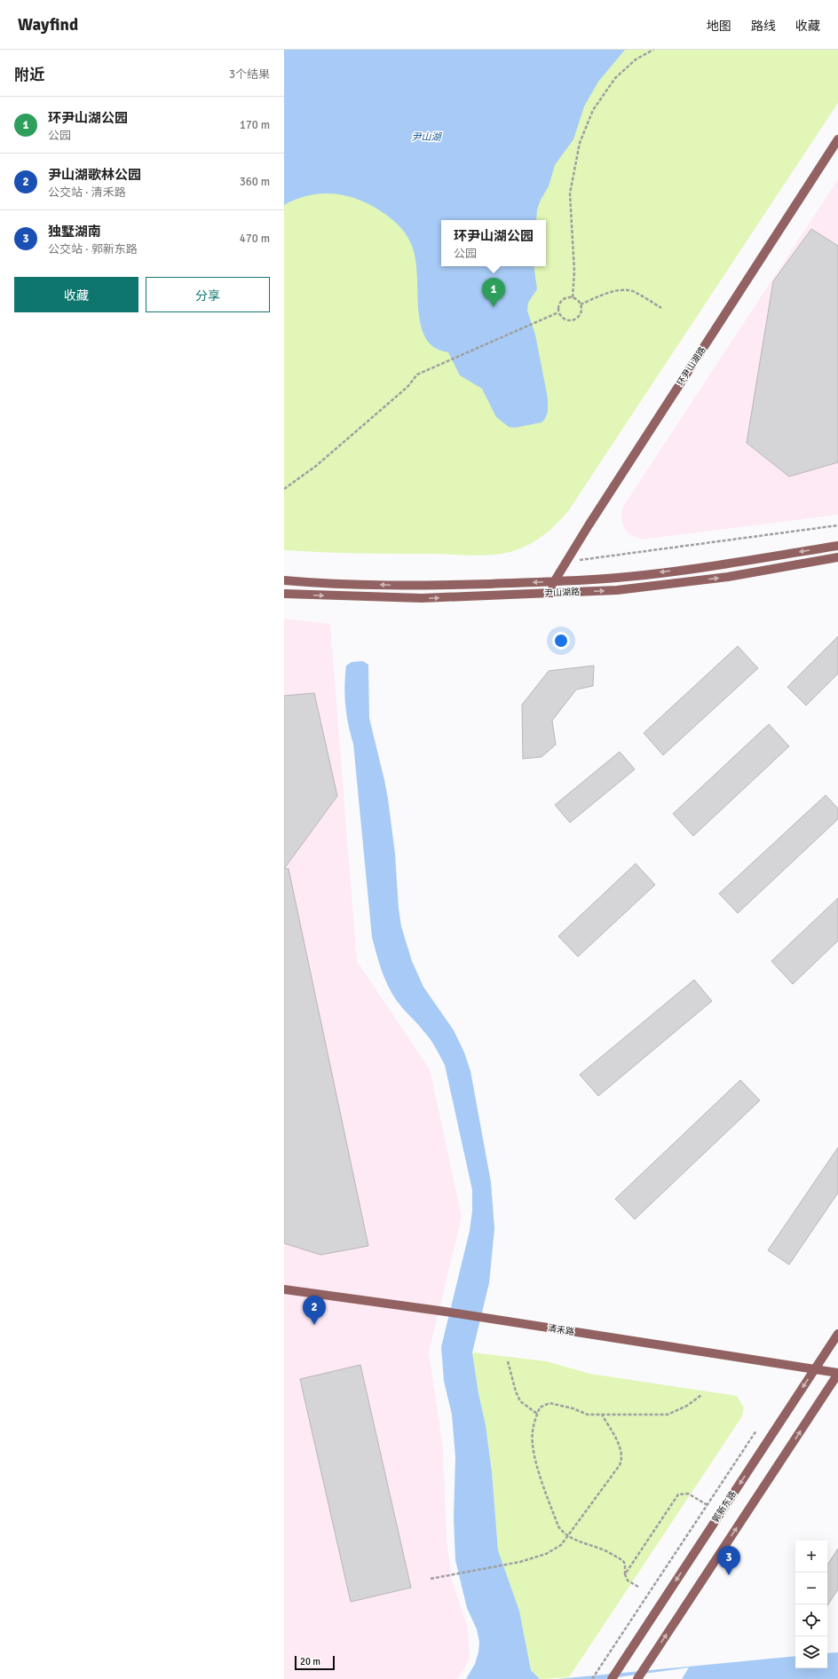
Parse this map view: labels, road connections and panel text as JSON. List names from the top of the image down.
{
  "streets": {
    "main road": [
      "环尹山湖路",
      "尹山湖路",
      "清禾路",
      "郭新东路"
    ]
  },
  "crossings": [
    ["环尹山湖路", "尹山湖路"],
    ["清禾路", "郭新东路"]
  ],
  "water": ["尹山湖"],
  "scale_bar": "20 m",
  "page": {
    "header": "Wayfind",
    "nav": ["地图", "路线", "收藏"],
    "heading": ["附近", "3个结果"],
    "list": [
      {
        "mark": "1",
        "name": "环尹山湖公园",
        "note": "公园",
        "value": "170 m"
      },
      {
        "mark": "2",
        "name": "尹山湖歌林公园",
        "note": "公交站 · 清禾路",
        "value": "360 m"
      },
      {
        "mark": "3",
        "name": "独墅湖南",
        "note": "公交站 · 郭新东路",
        "value": "470 m"
      }
    ],
    "popup": ["环尹山湖公园", "公园"],
    "buttons": ["收藏", "分享"],
    "pins": ["1", "2", "3"],
    "map_buttons": ["+", "−"],
    "scale": "20 m"
  }
}
